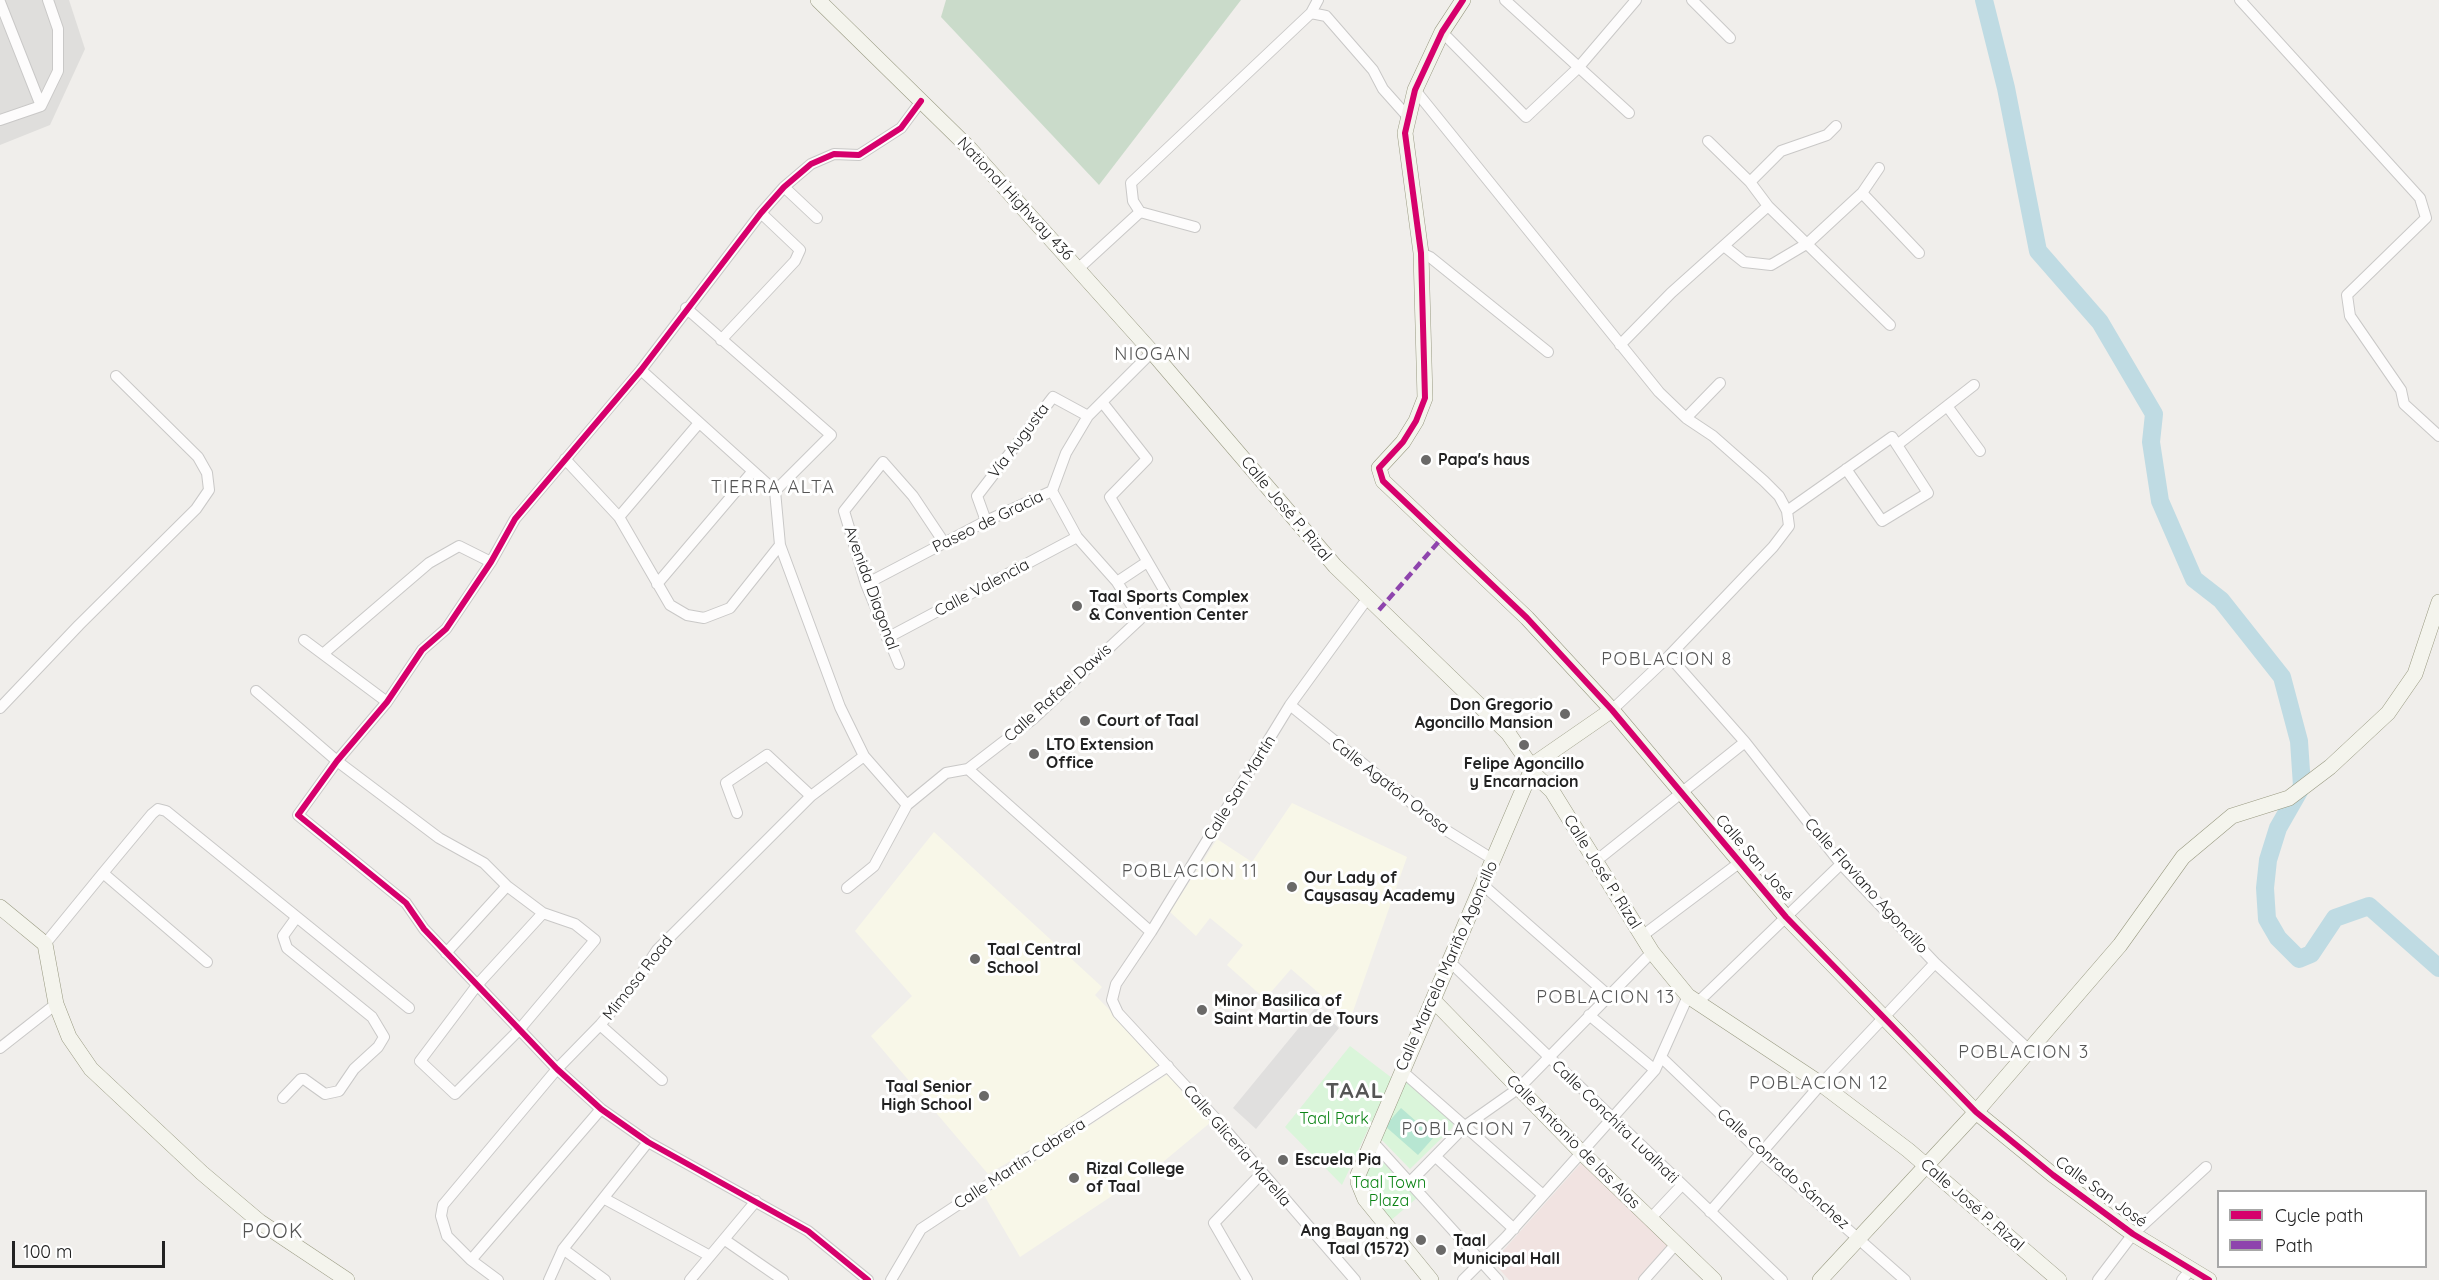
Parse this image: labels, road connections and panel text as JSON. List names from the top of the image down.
{
  "streets": {
    "street": [
      "National Highway 436",
      "Vía Augusta",
      "Calle José P. Rizal",
      "Paseo de Gracia",
      "Avenida Diagonal",
      "Calle Valencia",
      "Calle Rafael Dawis",
      "Calle Agatón Orosa",
      "Calle San Martín",
      "Calle San José",
      "Calle Flaviano Agoncillo",
      "Calle Marcela Mariño Agoncillo",
      "Mimosa Road",
      "Calle Conchita Lualhati",
      "Calle Antonio de las Alas",
      "Calle Gliceria Marella",
      "Calle Martín Cabrera",
      "Calle Conrado Sánchez"
    ]
  },
  "crossings": [
    ["National Highway 436", "Calle José P. Rizal"],
    ["National Highway 436", "Paseo de Gracia"],
    ["Vía Augusta", "Paseo de Gracia"],
    ["Calle José P. Rizal", "Calle San Martín"],
    ["Calle José P. Rizal", "Calle Marcela Mariño Agoncillo"],
    ["Paseo de Gracia", "Avenida Diagonal"],
    ["Paseo de Gracia", "Calle Rafael Dawis"],
    ["Avenida Diagonal", "Calle Valencia"],
    ["Calle Valencia", "Calle Rafael Dawis"],
    ["Calle Agatón Orosa", "Calle San Martín"],
    ["Calle Agatón Orosa", "Calle Marcela Mariño Agoncillo"],
    ["Calle San Martín", "Calle Gliceria Marella"],
    ["Calle Marcela Mariño Agoncillo", "Calle Conchita Lualhati"],
    ["Calle Marcela Mariño Agoncillo", "Calle Antonio de las Alas"],
    ["Calle Gliceria Marella", "Calle Martín Cabrera"]
  ],
  "districts": [
    "NIOGAN",
    "TIERRA ALTA",
    "POBLACION 8",
    "POBLACION 11",
    "POBLACION 13",
    "POBLACION 3",
    "POBLACION 12",
    "TAAL",
    "POBLACION 7",
    "POOK"
  ],
  "parks": ["Taal Park", "Taal Town Plaza"],
  "places": [
    "Papa's haus",
    "Taal Sports Complex & Convention Center",
    "Don Gregorio Agoncillo Mansion",
    "Court of Taal",
    "Felipe Agoncillo y Encarnacion",
    "LTO Extension Office",
    "Our Lady of Caysasay Academy",
    "Taal Central School",
    "Minor Basilica of Saint Martin de Tours",
    "Taal Senior High School",
    "Escuela Pia",
    "Rizal College of Taal",
    "Ang Bayan ng Taal (1572)",
    "Taal Municipal Hall"
  ],
  "legend": ["Cycle path", "Path"],
  "scale_bar": "100 m"
}
